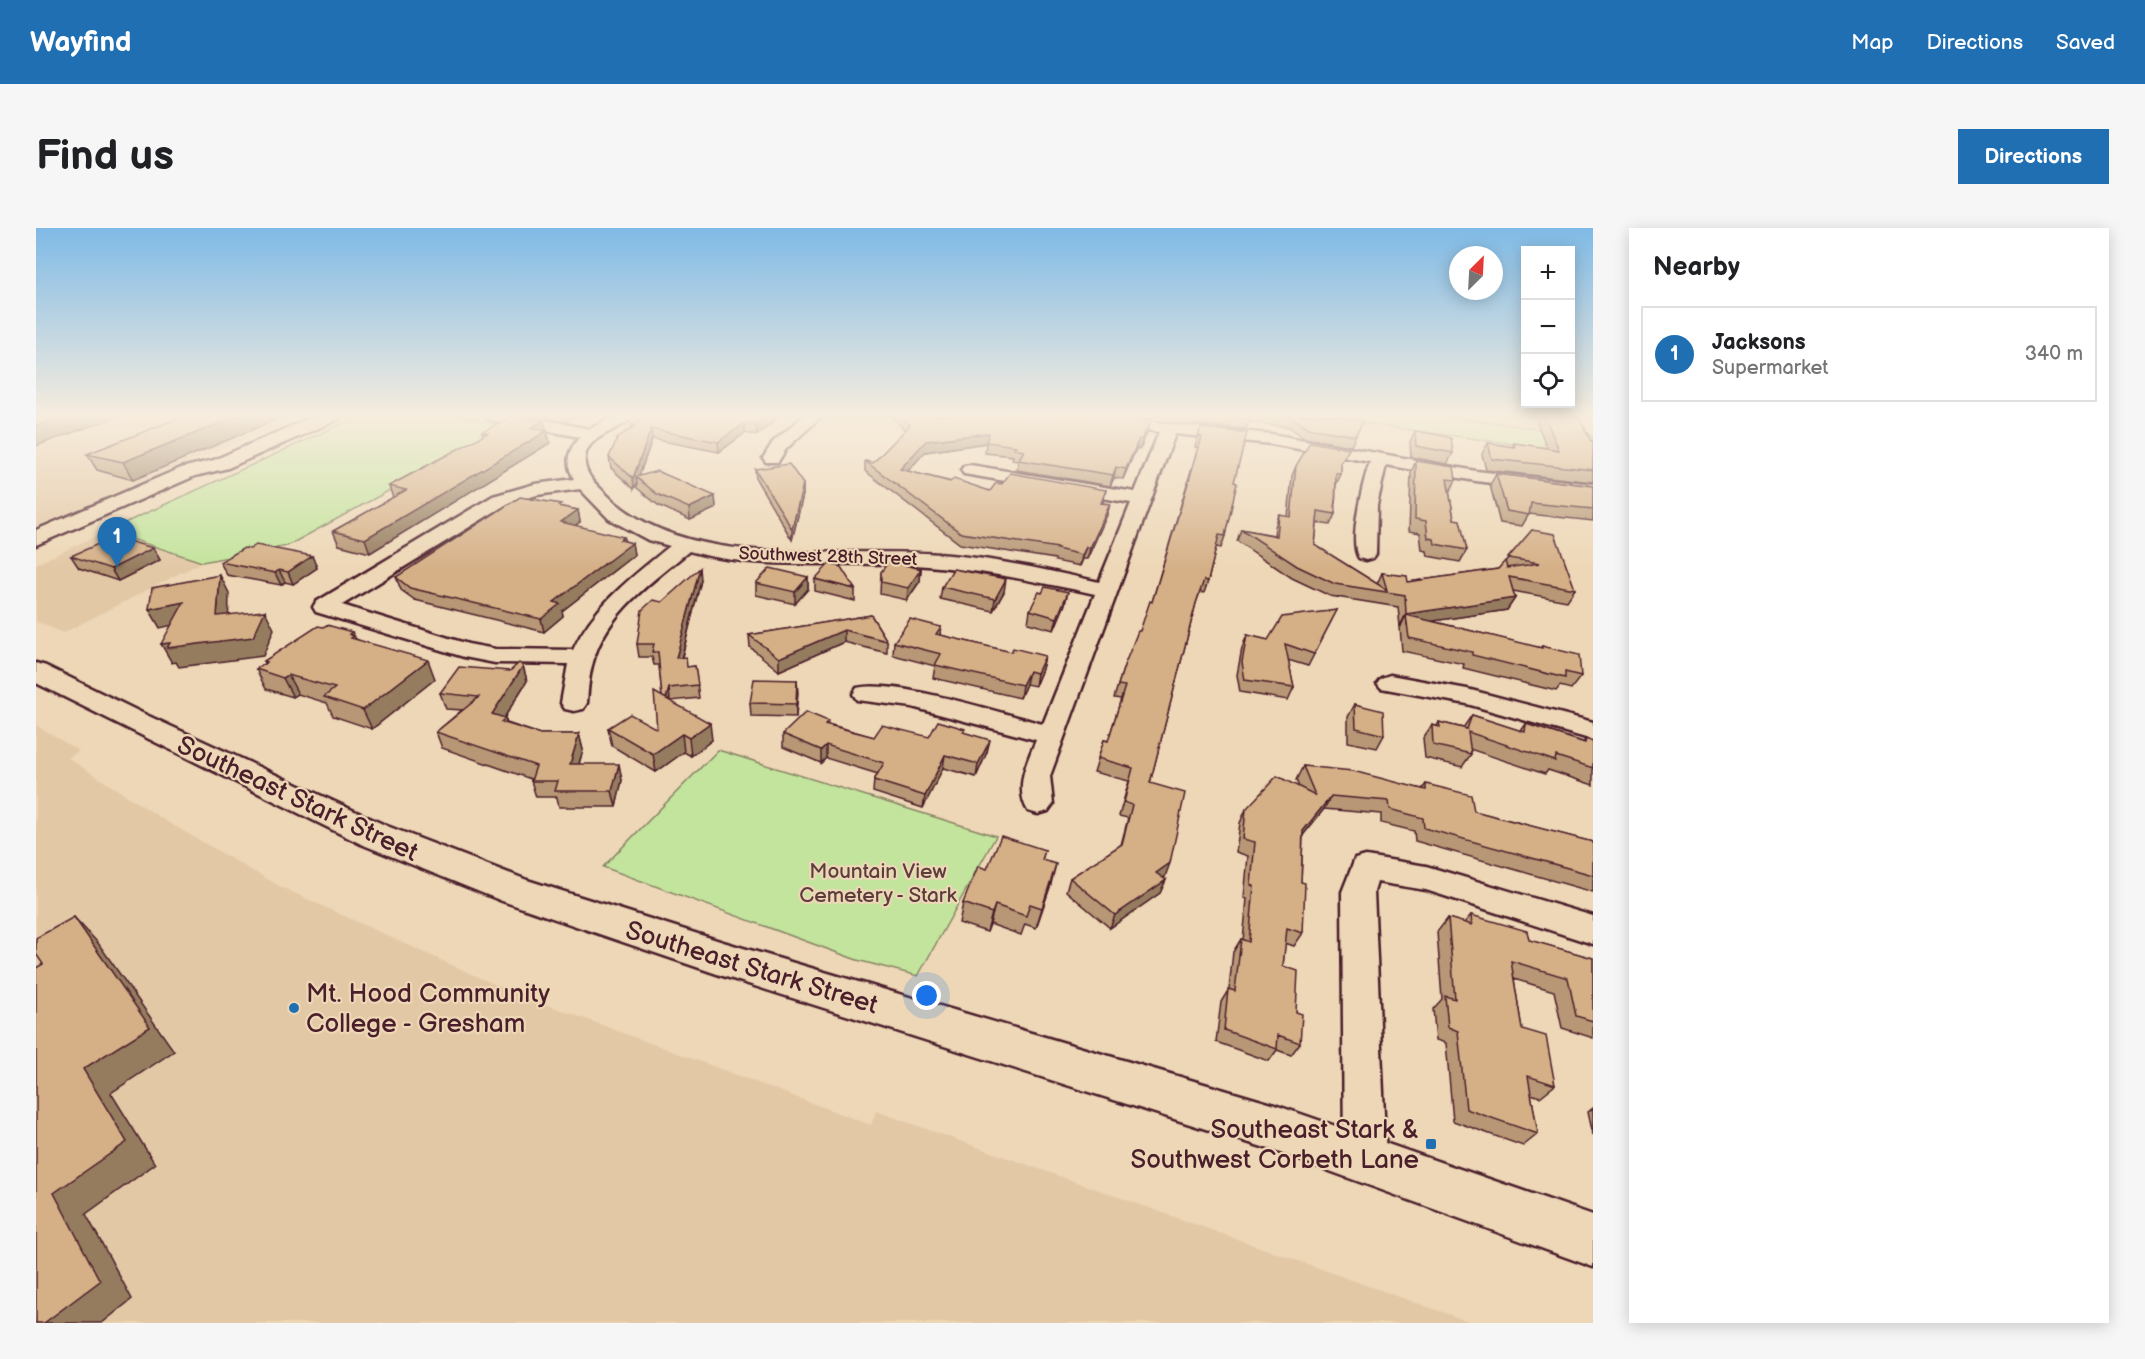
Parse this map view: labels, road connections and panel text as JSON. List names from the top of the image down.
{
  "streets": {
    "main road": ["Southeast Stark Street"],
    "street": ["Southwest 28th Street"]
  },
  "parks": ["Mountain View Cemetery - Stark"],
  "places": {
    "other": ["Mt. Hood Community College - Gresham"],
    "transit": ["Southeast Stark & Southwest Corbeth Lane"]
  },
  "north": "top right",
  "page": {
    "header": "Wayfind",
    "nav": ["Map", "Directions", "Saved"],
    "buttons": "Directions",
    "title": "Find us",
    "heading": "Nearby",
    "map_buttons": ["+", "−"],
    "list": [
      {
        "mark": "1",
        "name": "Jacksons",
        "note": "Supermarket",
        "value": "340 m"
      }
    ],
    "pins": "1"
  }
}
